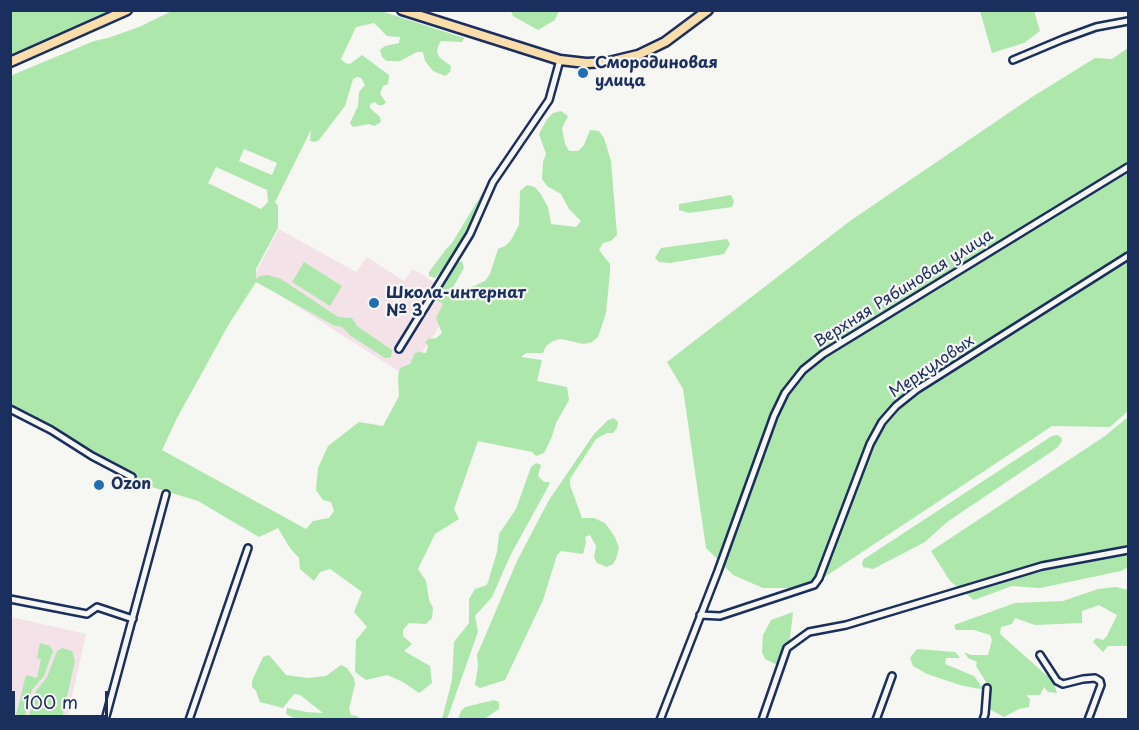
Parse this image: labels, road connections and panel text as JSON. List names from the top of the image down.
{
  "streets": {
    "street": ["Верхняя Рябиновая улица", "Меркуловых"]
  },
  "crossings": [
    ["Верхняя Рябиновая улица", "Меркуловых"]
  ],
  "places": ["Смородиновая улица", "Школа-интернат № 3", "Ozon"],
  "scale_bar": "100 m"
}
